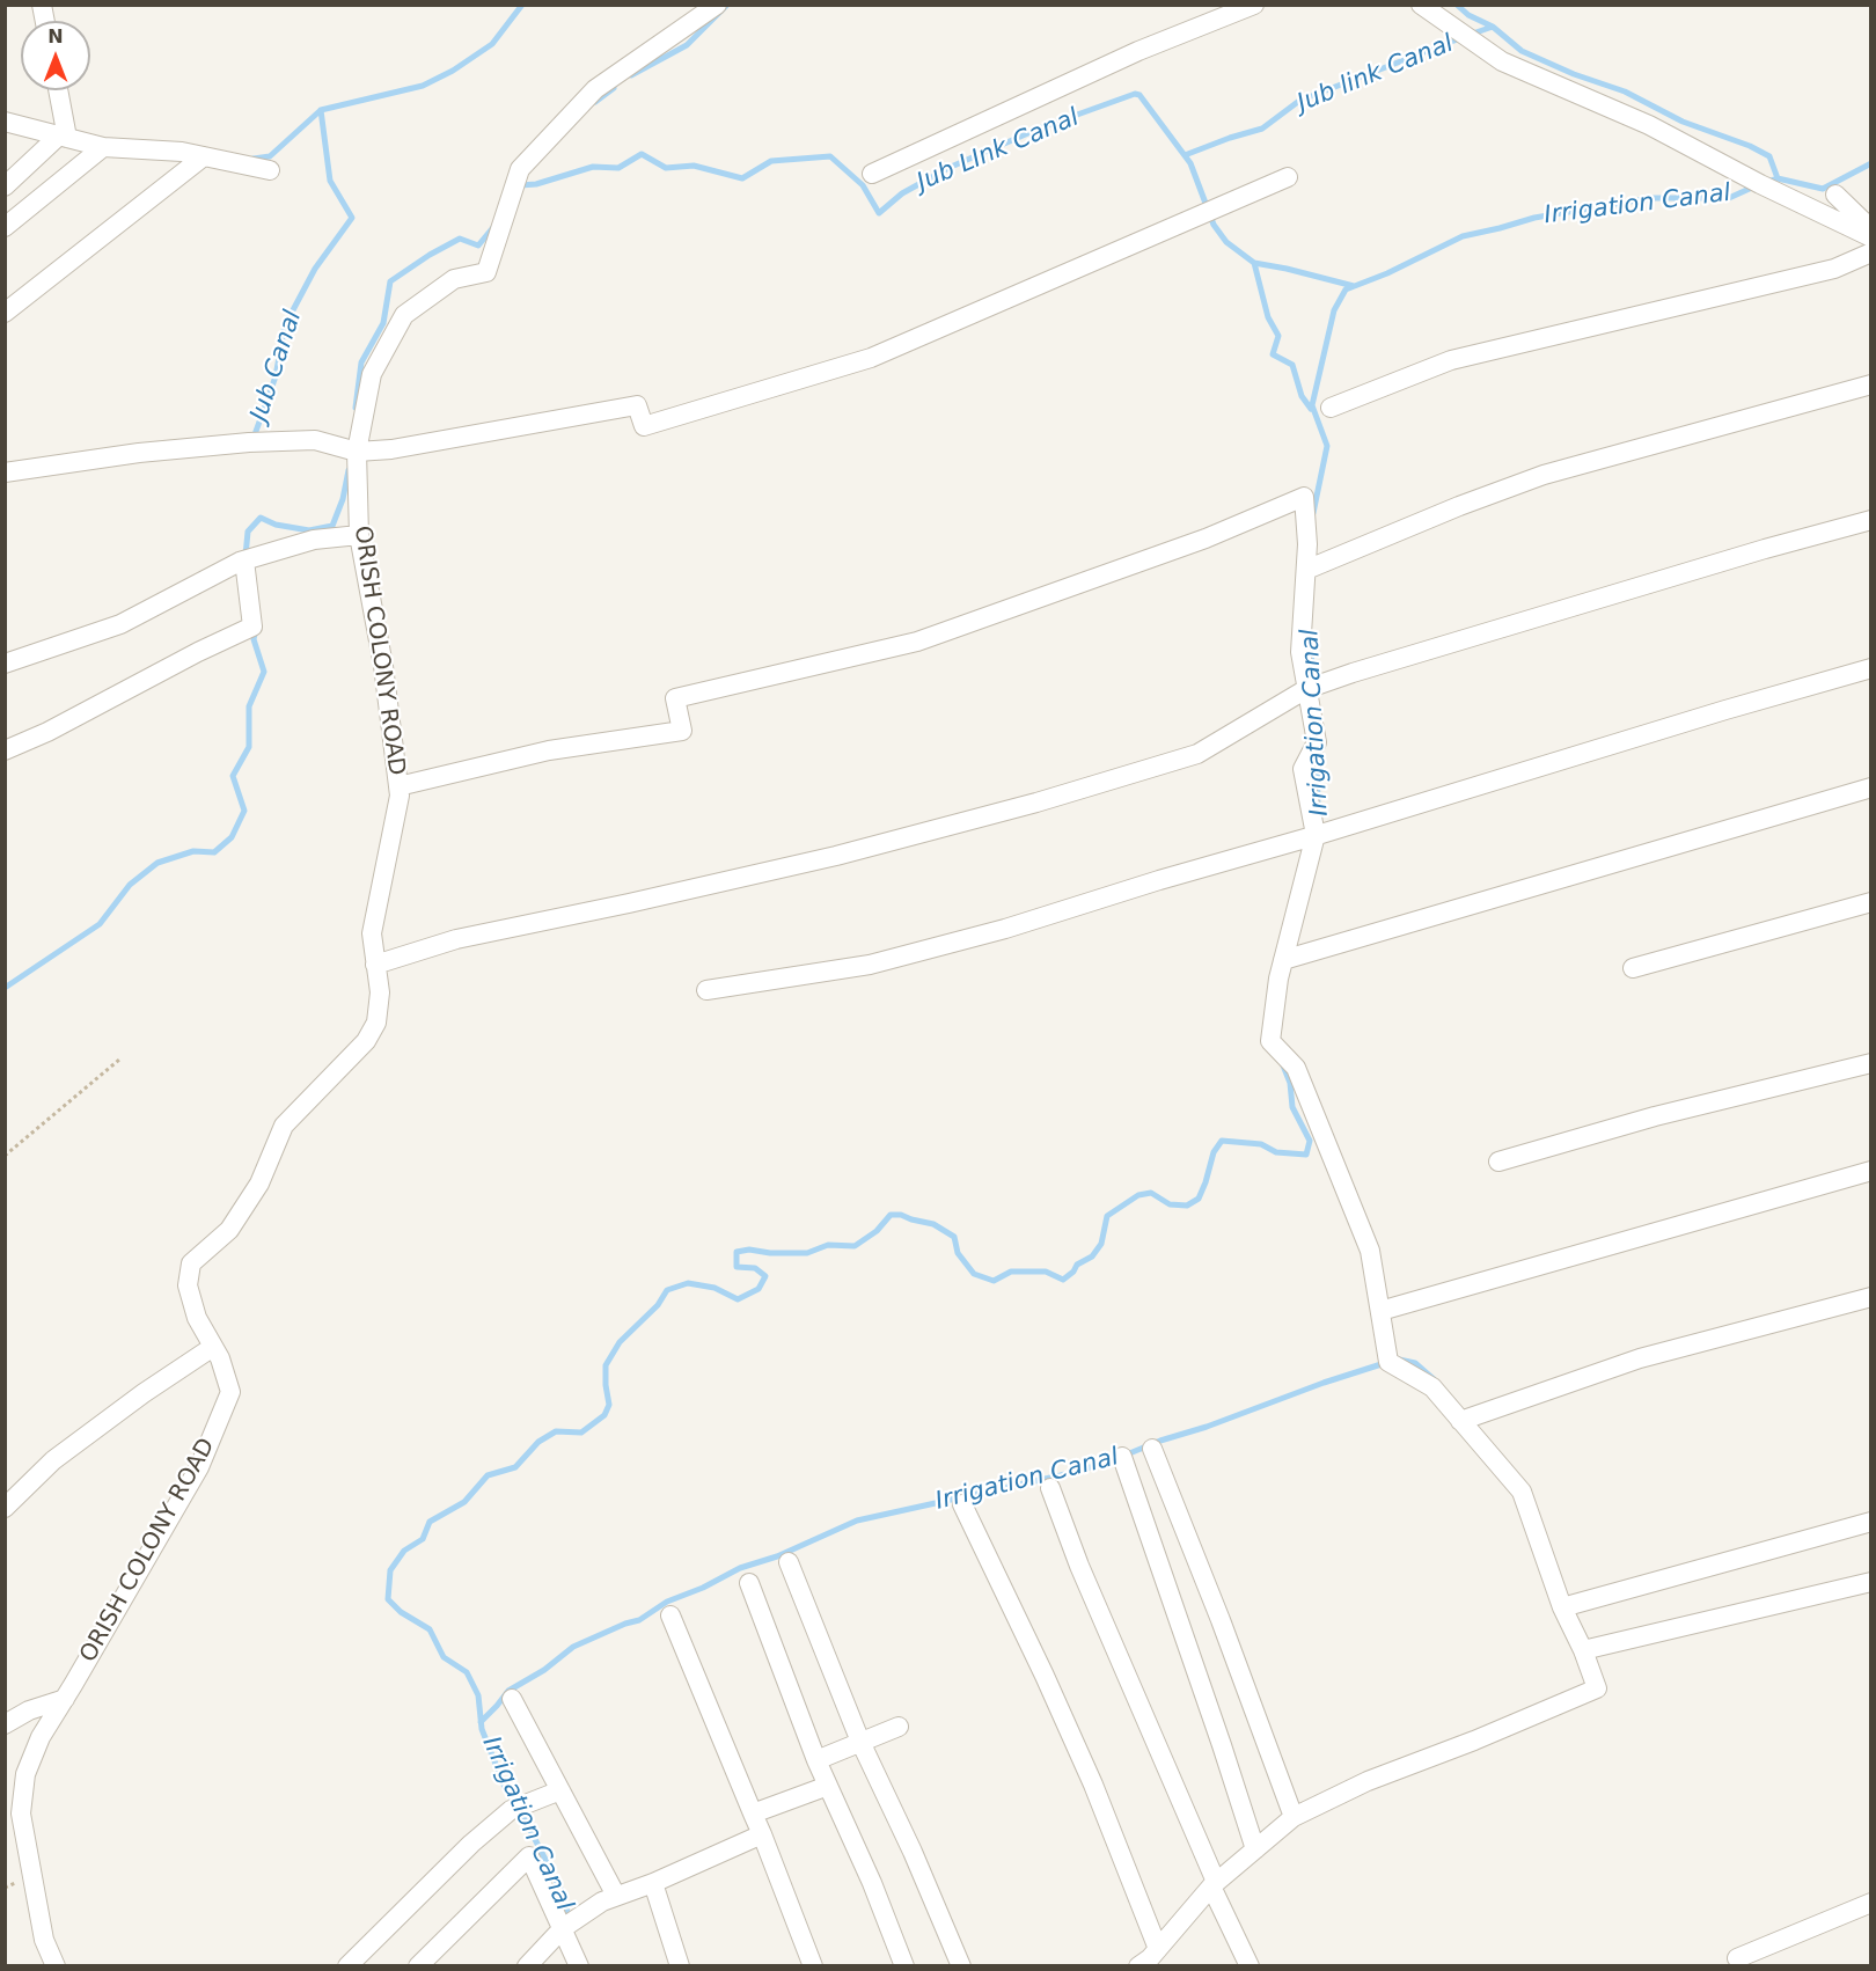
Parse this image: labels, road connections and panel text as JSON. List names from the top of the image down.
{
  "streets": {
    "street": ["ORISH COLONY ROAD"]
  },
  "water": [
    "Jub link Canal",
    "Jub LInk Canal",
    "Irrigation Canal",
    "Jub Canal"
  ],
  "north": "top"
}
